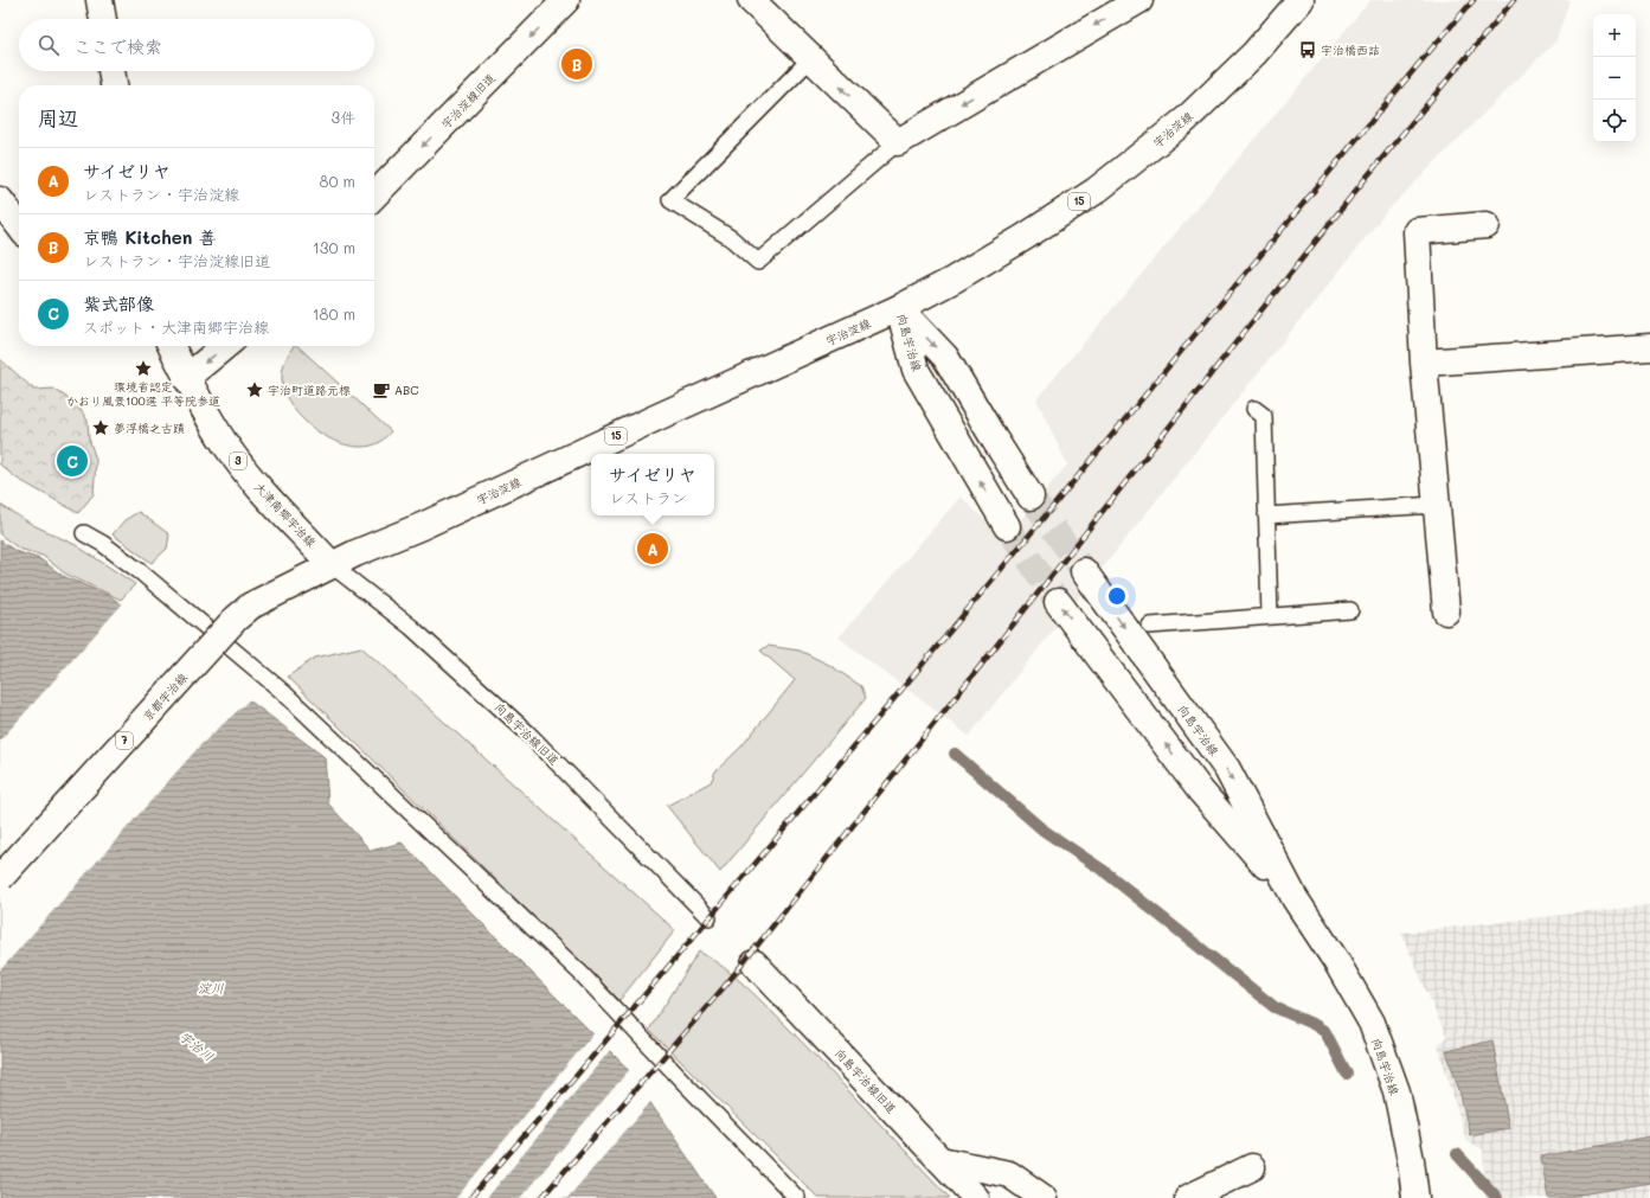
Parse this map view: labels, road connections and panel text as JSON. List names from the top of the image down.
{
  "streets": {
    "main road": [
      "宇治淀線旧道",
      "宇治淀線",
      "15",
      "向島宇治線",
      "3",
      "大津南郷宇治線",
      "京都宇治線",
      "向島宇治線旧道",
      "7"
    ]
  },
  "crossings": [
    ["宇治淀線", "向島宇治線"],
    ["宇治淀線", "大津南郷宇治線"],
    ["宇治淀線", "京都宇治線"],
    ["宇治淀線", "向島宇治線旧道"],
    ["大津南郷宇治線", "京都宇治線"],
    ["大津南郷宇治線", "向島宇治線旧道"],
    ["京都宇治線", "向島宇治線旧道"]
  ],
  "one_way": ["宇治淀線旧道"],
  "water": ["淀川", "宇治川"],
  "places": {
    "bus stop": ["宇治橋西詰"],
    "place": ["環境省認定 かおり風景100選 平等院参道", "宇治町道路元標", "夢浮橋之古蹟"],
    "cafe": ["ABC"]
  },
  "page": {
    "map_buttons": ["+", "−"],
    "search": "ここで検索",
    "pins": ["B", "C", "A"],
    "heading": ["周辺", "3件"],
    "list": [
      {
        "mark": "A",
        "name": "サイゼリヤ",
        "note": "レストラン · 宇治淀線",
        "value": "80 m"
      },
      {
        "mark": "B",
        "name": "京鴨 Kitchen 善",
        "note": "レストラン · 宇治淀線旧道",
        "value": "130 m"
      },
      {
        "mark": "C",
        "name": "紫式部像",
        "note": "スポット · 大津南郷宇治線",
        "value": "180 m"
      }
    ],
    "popup": ["サイゼリヤ", "レストラン"]
  }
}
